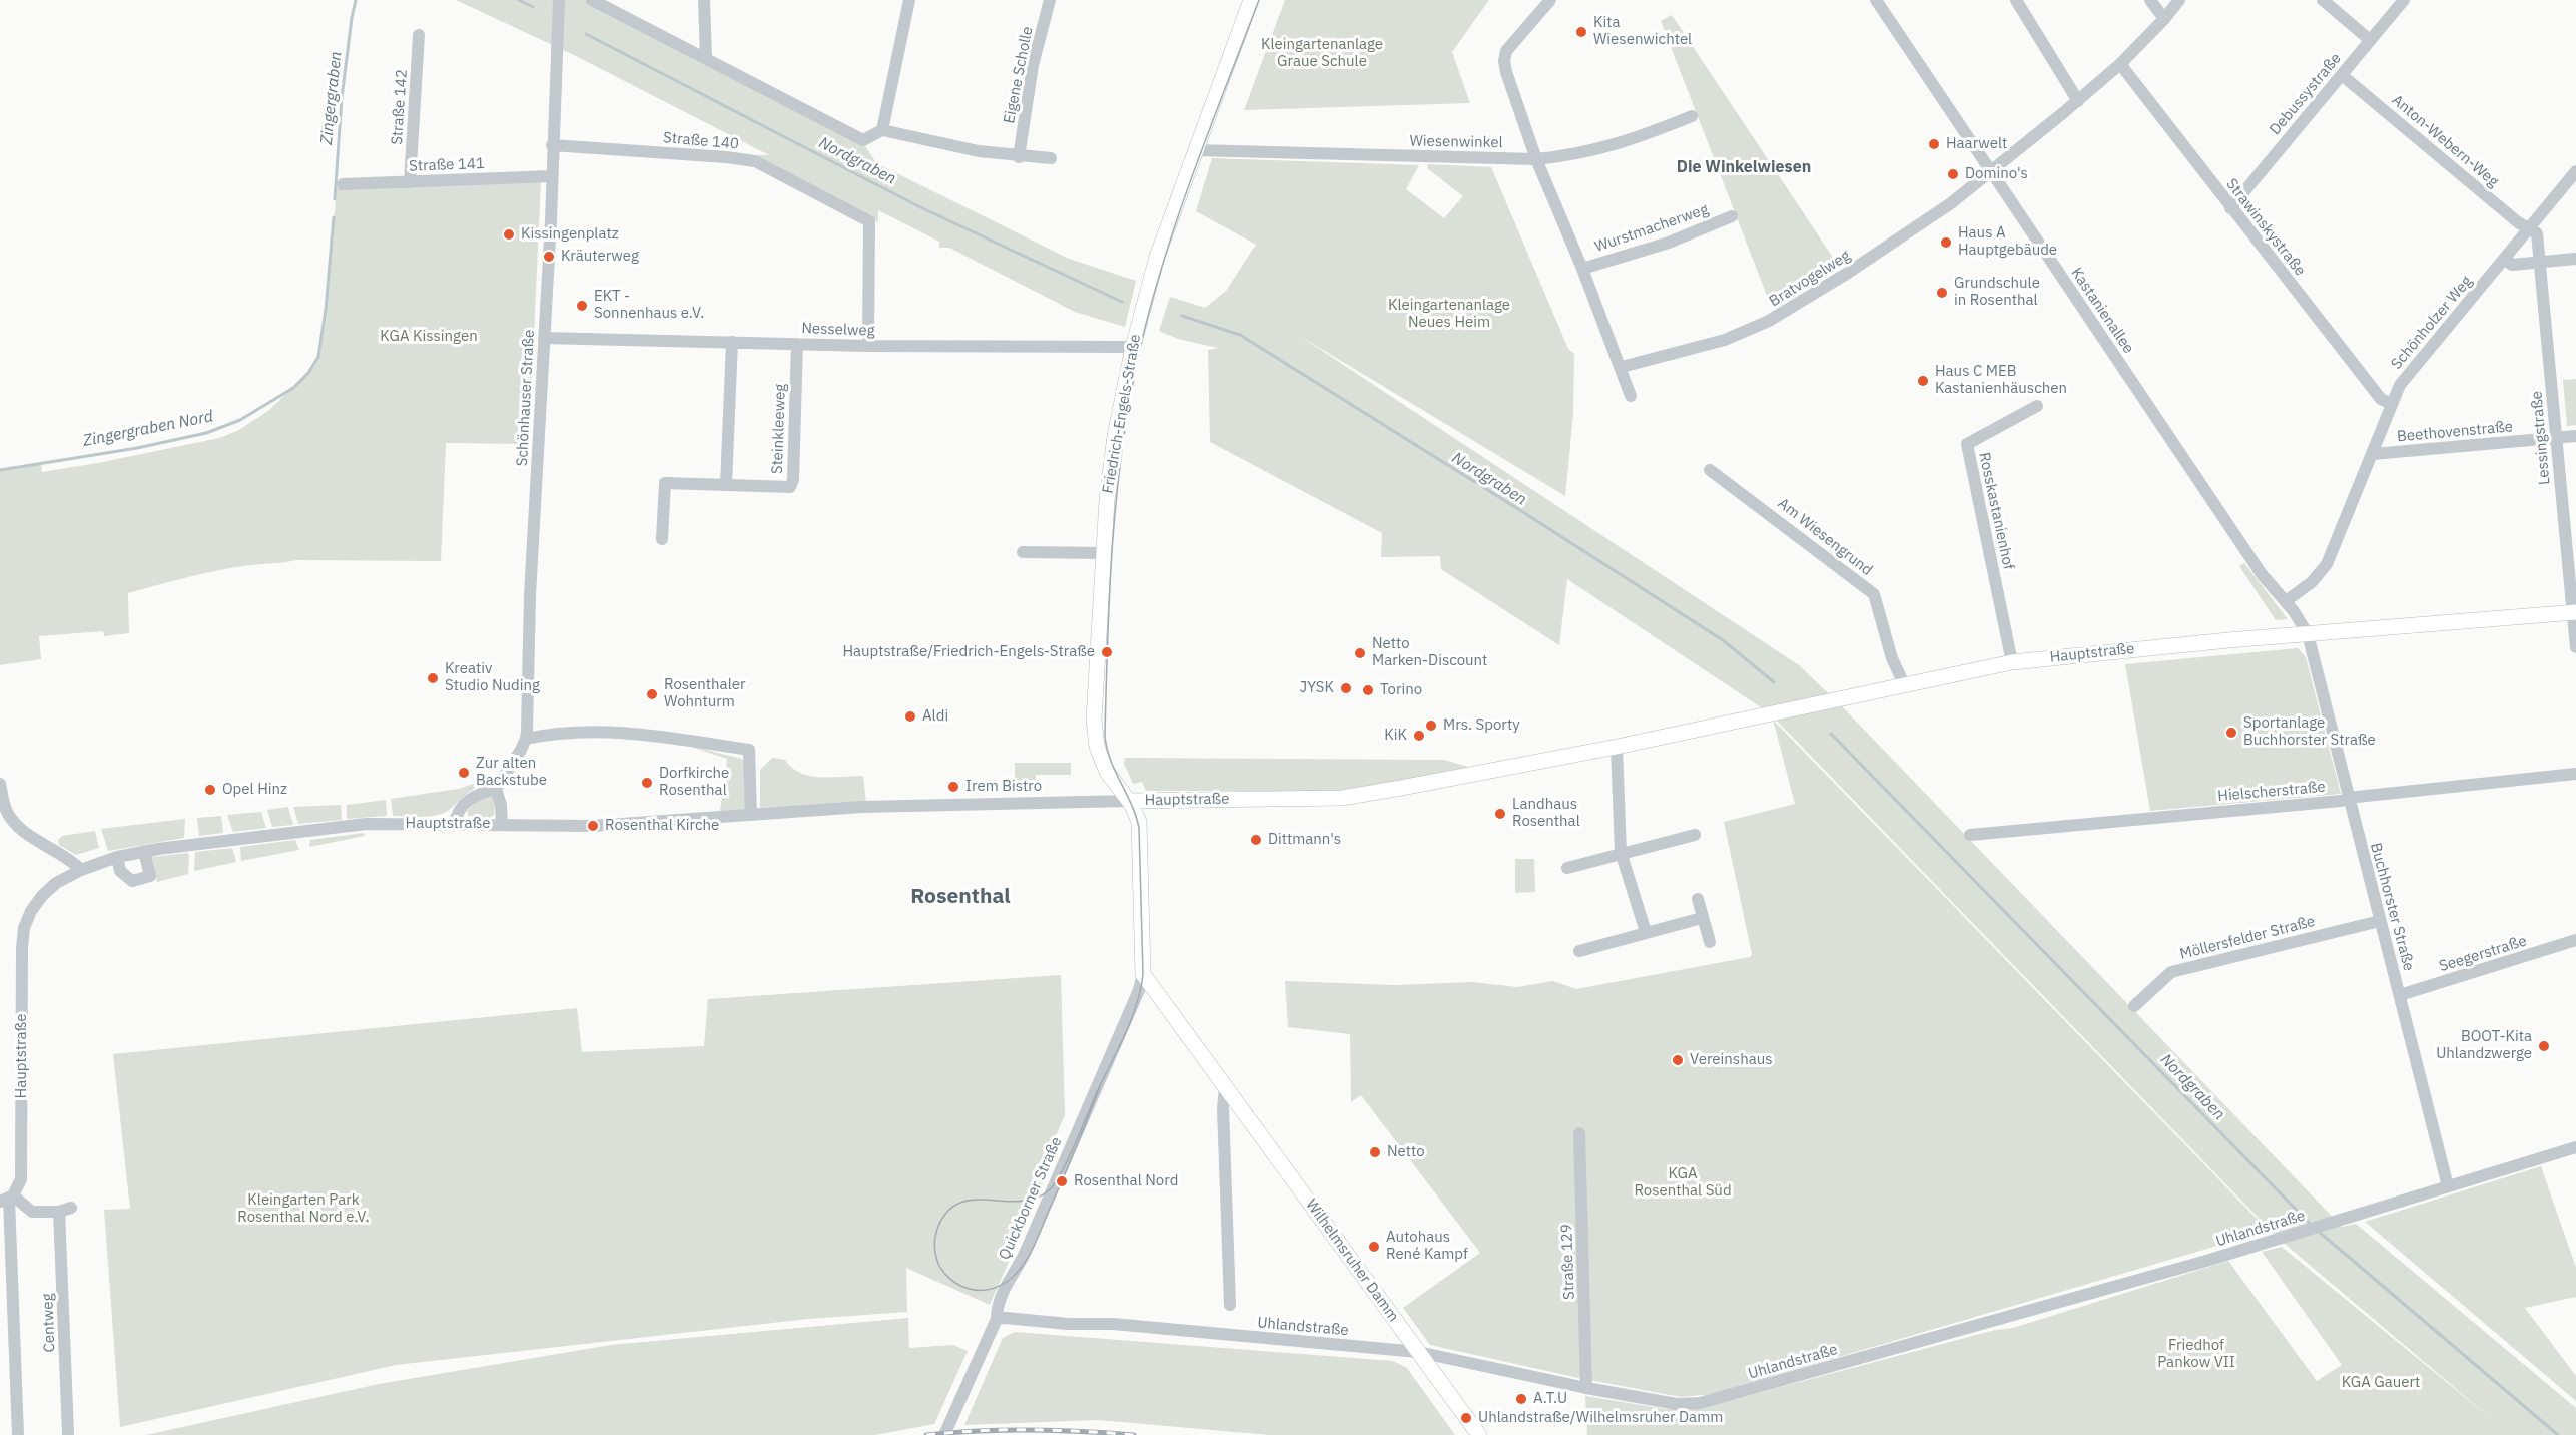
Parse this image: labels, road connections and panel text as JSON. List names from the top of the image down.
{
  "streets": {
    "main road": ["Friedrich-Engels-Straße", "Hauptstraße", "Wilhelmsruher Damm"],
    "street": [
      "Eigene Scholle",
      "Debussystraße",
      "Straße 142",
      "Straße 140",
      "Anton-Webern-Weg",
      "Wiesenwinkel",
      "Straße 141",
      "Strawinskystraße",
      "Wurstmacherweg",
      "Bratvogelweg",
      "Kastanienallee",
      "Schönholzer Weg",
      "Nesselweg",
      "Schönhauser Straße",
      "Steinkleeweg",
      "Beethovenstraße",
      "Lessingstraße",
      "Rosskastanienhof",
      "Am Wiesengrund",
      "Hielscherstraße",
      "Buchhorster Straße",
      "Möllersfelder Straße",
      "Seegerstraße",
      "Quickborner Straße",
      "Uhlandstraße",
      "Straße 129",
      "Centweg"
    ]
  },
  "crossings": [
    ["Debussystraße", "Anton-Webern-Weg"],
    ["Debussystraße", "Strawinskystraße"],
    ["Straße 142", "Straße 141"],
    ["Straße 140", "Nesselweg"],
    ["Straße 140", "Schönhauser Straße"],
    ["Anton-Webern-Weg", "Schönholzer Weg"],
    ["Anton-Webern-Weg", "Lessingstraße"],
    ["Wiesenwinkel", "Wurstmacherweg"],
    ["Wiesenwinkel", "Friedrich-Engels-Straße"],
    ["Straße 141", "Schönhauser Straße"],
    ["Strawinskystraße", "Bratvogelweg"],
    ["Strawinskystraße", "Schönholzer Weg"],
    ["Wurstmacherweg", "Bratvogelweg"],
    ["Bratvogelweg", "Kastanienallee"],
    ["Kastanienallee", "Schönholzer Weg"],
    ["Kastanienallee", "Hauptstraße"],
    ["Kastanienallee", "Buchhorster Straße"],
    ["Schönholzer Weg", "Beethovenstraße"],
    ["Schönholzer Weg", "Lessingstraße"],
    ["Nesselweg", "Schönhauser Straße"],
    ["Nesselweg", "Friedrich-Engels-Straße"],
    ["Nesselweg", "Steinkleeweg"],
    ["Friedrich-Engels-Straße", "Hauptstraße"],
    ["Beethovenstraße", "Lessingstraße"],
    ["Lessingstraße", "Hauptstraße"],
    ["Rosskastanienhof", "Hauptstraße"],
    ["Am Wiesengrund", "Hauptstraße"],
    ["Hauptstraße", "Buchhorster Straße"],
    ["Hauptstraße", "Centweg"],
    ["Hielscherstraße", "Buchhorster Straße"],
    ["Buchhorster Straße", "Möllersfelder Straße"],
    ["Buchhorster Straße", "Seegerstraße"],
    ["Buchhorster Straße", "Uhlandstraße"],
    ["Quickborner Straße", "Uhlandstraße"],
    ["Quickborner Straße", "Wilhelmsruher Damm"],
    ["Uhlandstraße", "Wilhelmsruher Damm"],
    ["Uhlandstraße", "Straße 129"]
  ],
  "districts": ["Die Winkelwiesen", "Rosenthal"],
  "water": ["Zingergraben", "Nordgraben", "Zingergraben Nord"],
  "parks": [
    "Kleingartenanlage Graue Schule",
    "Kleingartenanlage Neues Heim",
    "KGA Kissingen",
    "KGA Rosenthal Süd",
    "Kleingarten Park Rosenthal Nord e.V.",
    "Friedhof Pankow VII",
    "KGA Gauert"
  ],
  "places": [
    "Kita Wiesenwichtel",
    "Haarwelt",
    "Domino's",
    "Kissingenplatz",
    "Haus A Hauptgebäude",
    "Kräuterweg",
    "Grundschule in Rosenthal",
    "EKT - Sonnenhaus e.V.",
    "Haus C MEB Kastanienhäuschen",
    "Hauptstraße/Friedrich-Engels-Straße",
    "Netto Marken-Discount",
    "Kreativ Studio Nuding",
    "JYSK",
    "Torino",
    "Rosenthaler Wohnturm",
    "Aldi",
    "Mrs. Sporty",
    "Sportanlage Buchhorster Straße",
    "KiK",
    "Zur alten Backstube",
    "Dorfkirche Rosenthal",
    "Irem Bistro",
    "Opel Hinz",
    "Landhaus Rosenthal",
    "Rosenthal Kirche",
    "Dittmann's",
    "BOOT-Kita Uhlandzwerge",
    "Vereinshaus",
    "Netto",
    "Rosenthal Nord",
    "Autohaus René Kampf",
    "A.T.U",
    "Uhlandstraße/Wilhelmsruher Damm"
  ]
}
